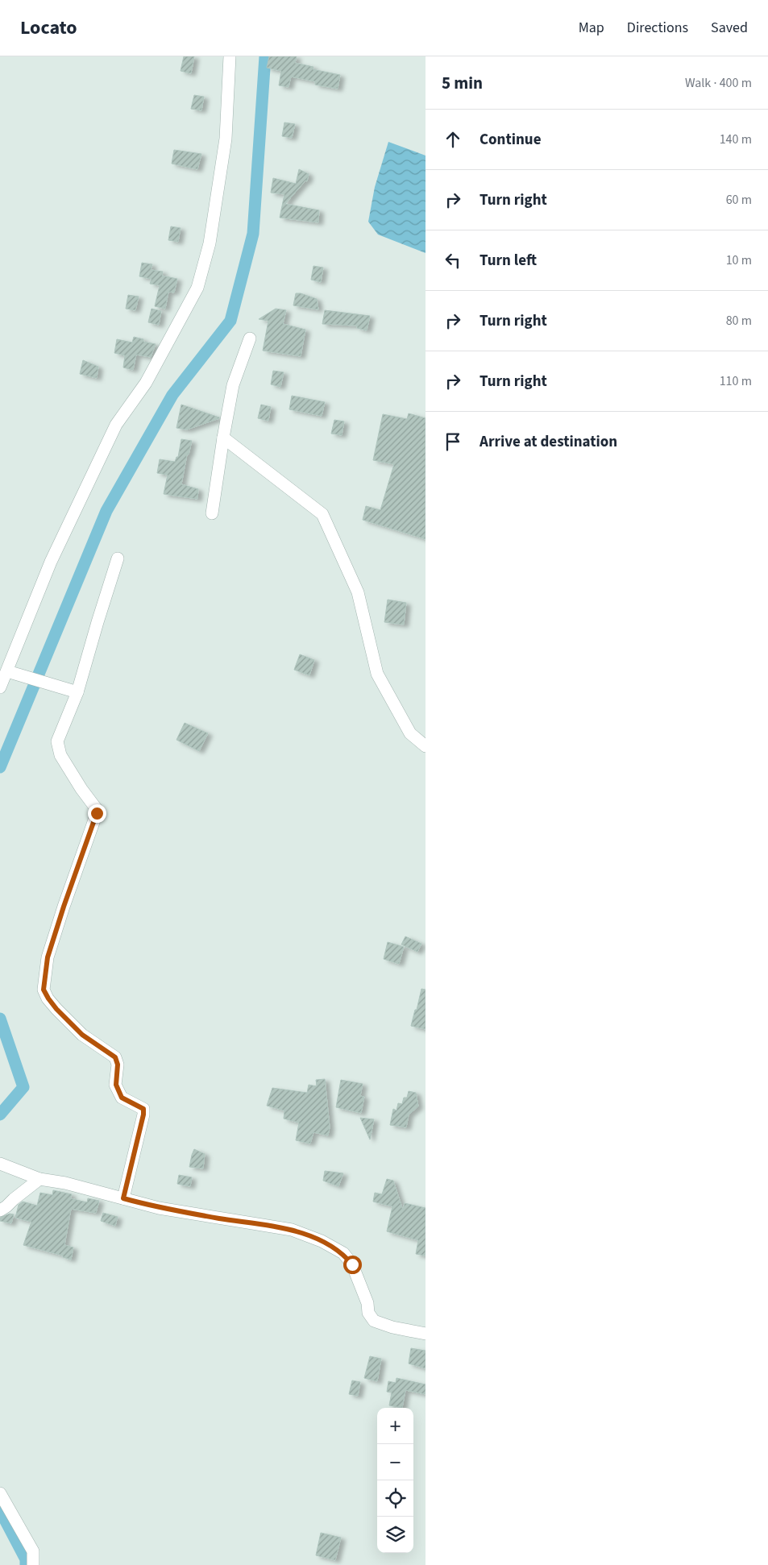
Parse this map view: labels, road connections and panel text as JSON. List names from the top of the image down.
{
  "page": {
    "header": "Locato",
    "nav": ["Map", "Directions", "Saved"],
    "heading": ["5 min", "Walk · 400 m"],
    "list": [
      ["Continue", "140 m"],
      ["Turn right", "60 m"],
      ["Turn left", "10 m"],
      ["Turn right", "80 m"],
      ["Turn right", "110 m"],
      "Arrive at destination"
    ],
    "map_buttons": ["+", "−"]
  }
}
